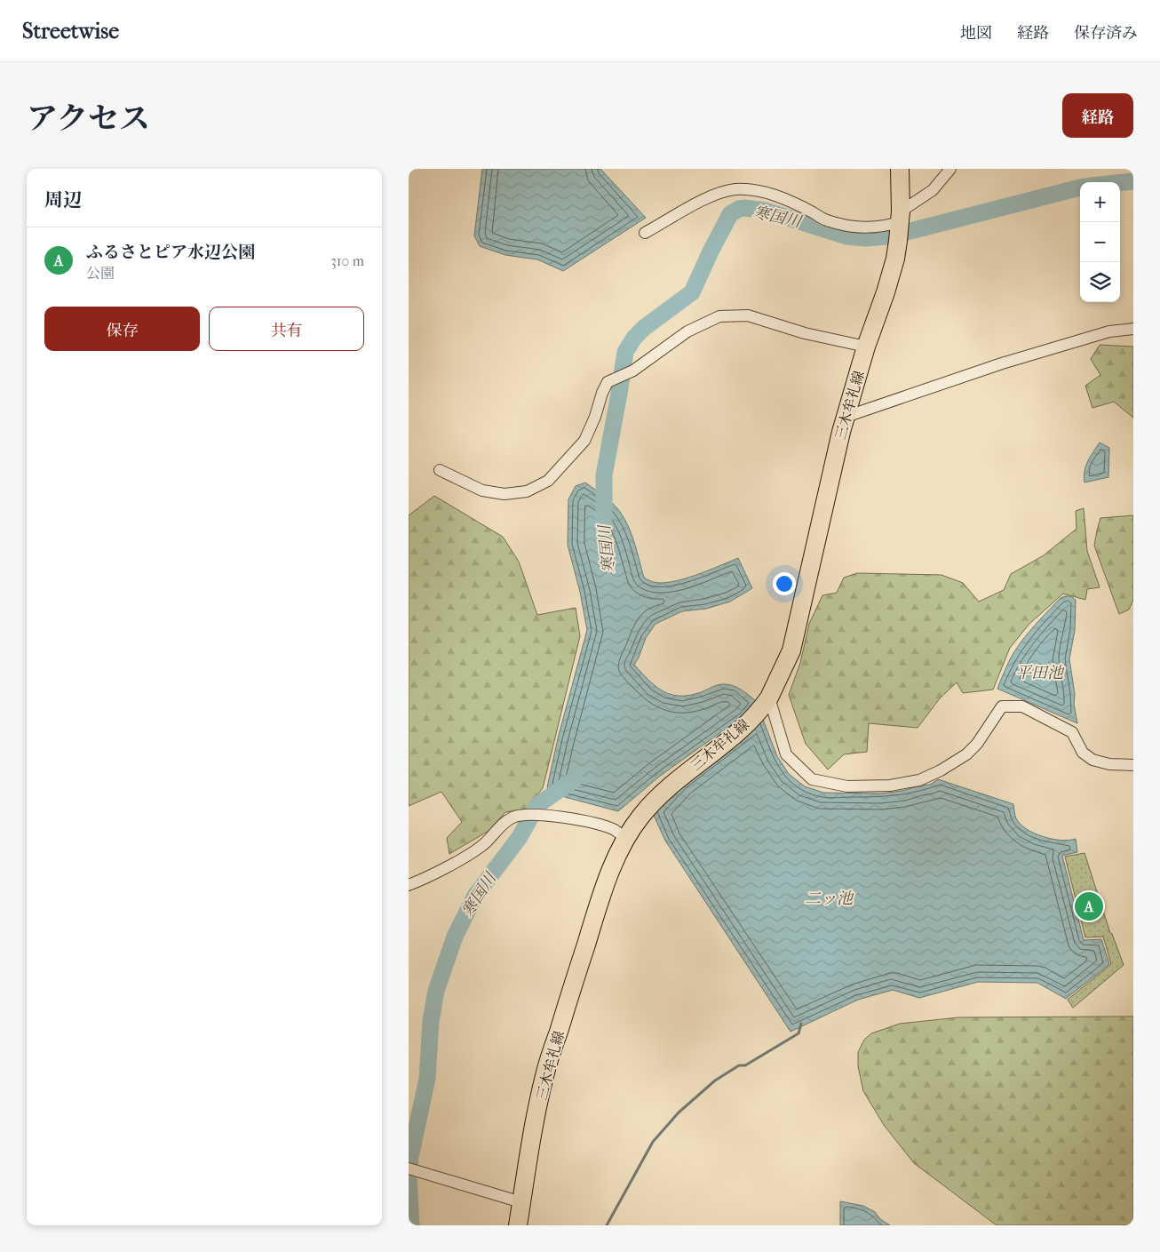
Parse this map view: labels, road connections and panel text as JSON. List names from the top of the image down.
{
  "streets": {
    "main road": ["三木牟礼線"]
  },
  "water": ["寒国川", "平田池", "二ッ池"],
  "page": {
    "header": "Streetwise",
    "nav": ["地図", "経路", "保存済み"],
    "title": "アクセス",
    "buttons": [
      "経路",
      ["保存", "共有"]
    ],
    "heading": "周辺",
    "map_buttons": ["+", "−"],
    "list": [
      {
        "mark": "A",
        "name": "ふるさとピア水辺公園",
        "note": "公園",
        "value": "310 m"
      }
    ],
    "pins": "A"
  }
}
